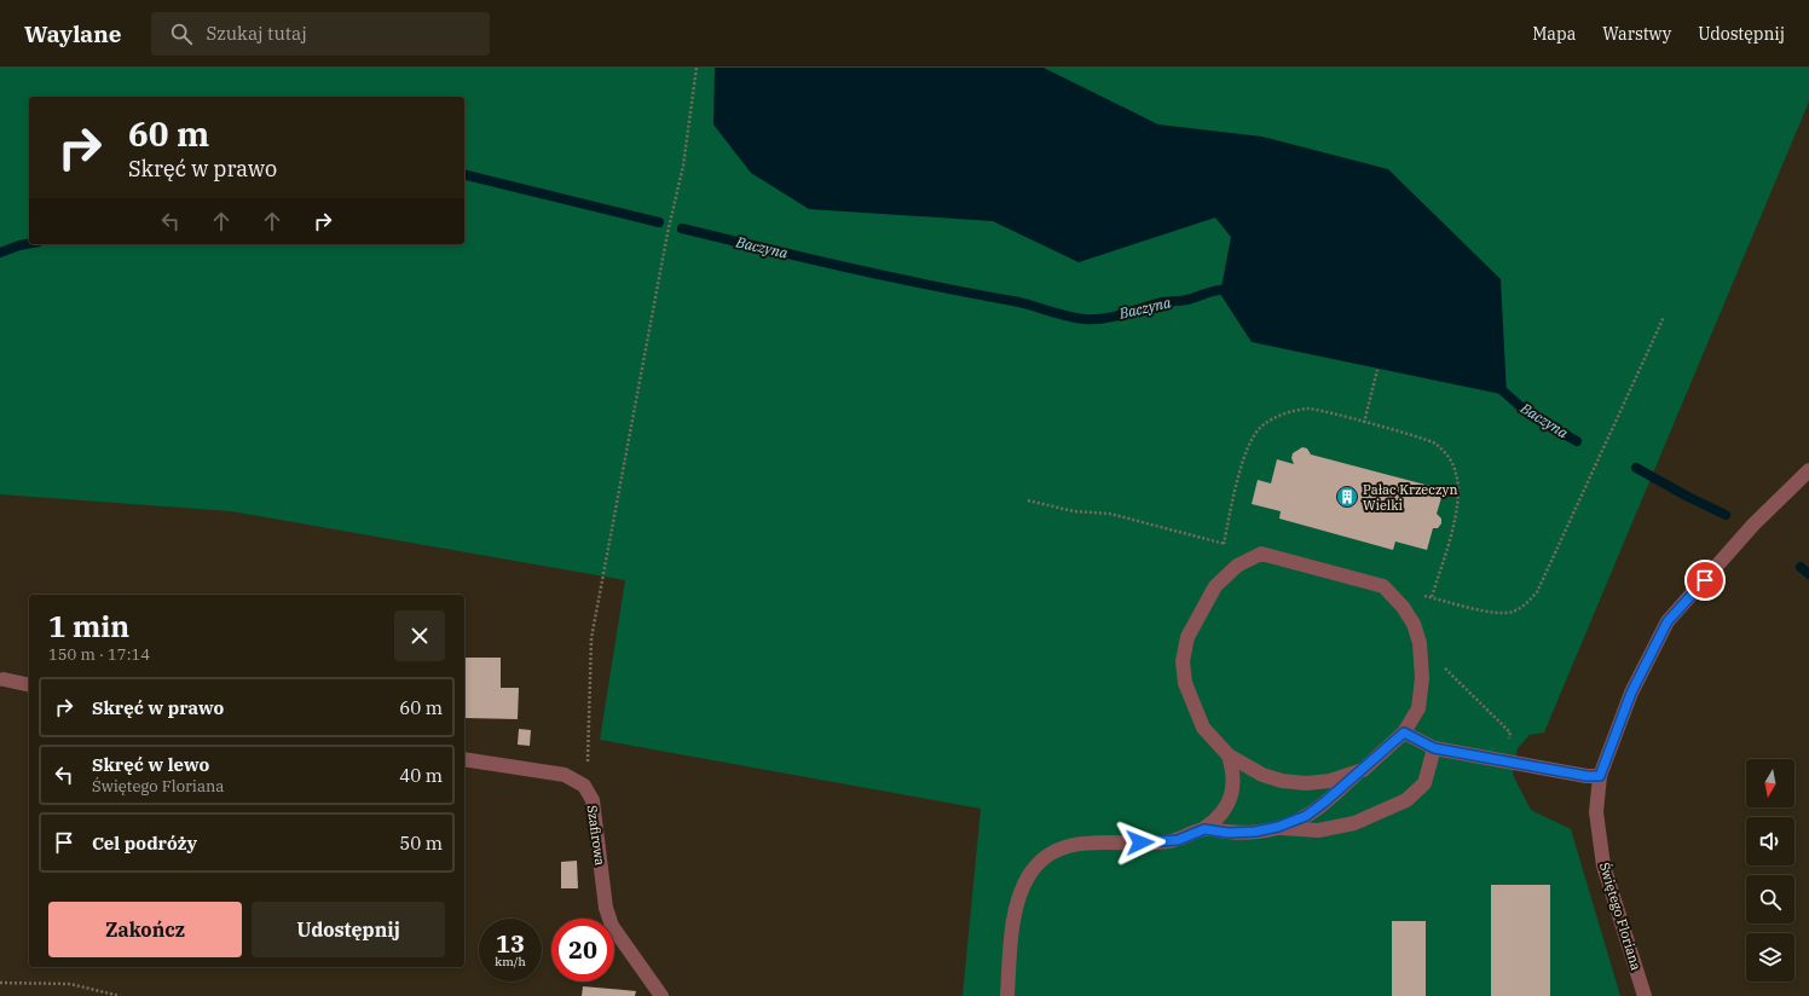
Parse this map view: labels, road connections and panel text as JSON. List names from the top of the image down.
{
  "streets": {
    "street": ["Szafirowa", "Świętego Floriana"]
  },
  "water": ["Baczyna"],
  "places": {
    "building": ["Pałac Krzeczyn Wielki"]
  },
  "north": "bottom",
  "page": {
    "header": "Waylane",
    "search": "Szukaj tutaj",
    "nav": ["Mapa", "Warstwy", "Udostępnij"],
    "turn": ["60 m", "Skręć w prawo"],
    "heading": ["1 min", "150 m · 17:14"],
    "list": [
      {
        "name": "Skręć w prawo",
        "value": "60 m"
      },
      {
        "name": "Skręć w lewo",
        "note": "Świętego Floriana",
        "value": "40 m"
      },
      {
        "name": "Cel podróży",
        "value": "50 m"
      }
    ],
    "buttons": ["Zakończ", "Udostępnij"],
    "speed": "13 km/h",
    "limit": "20"
  }
}
